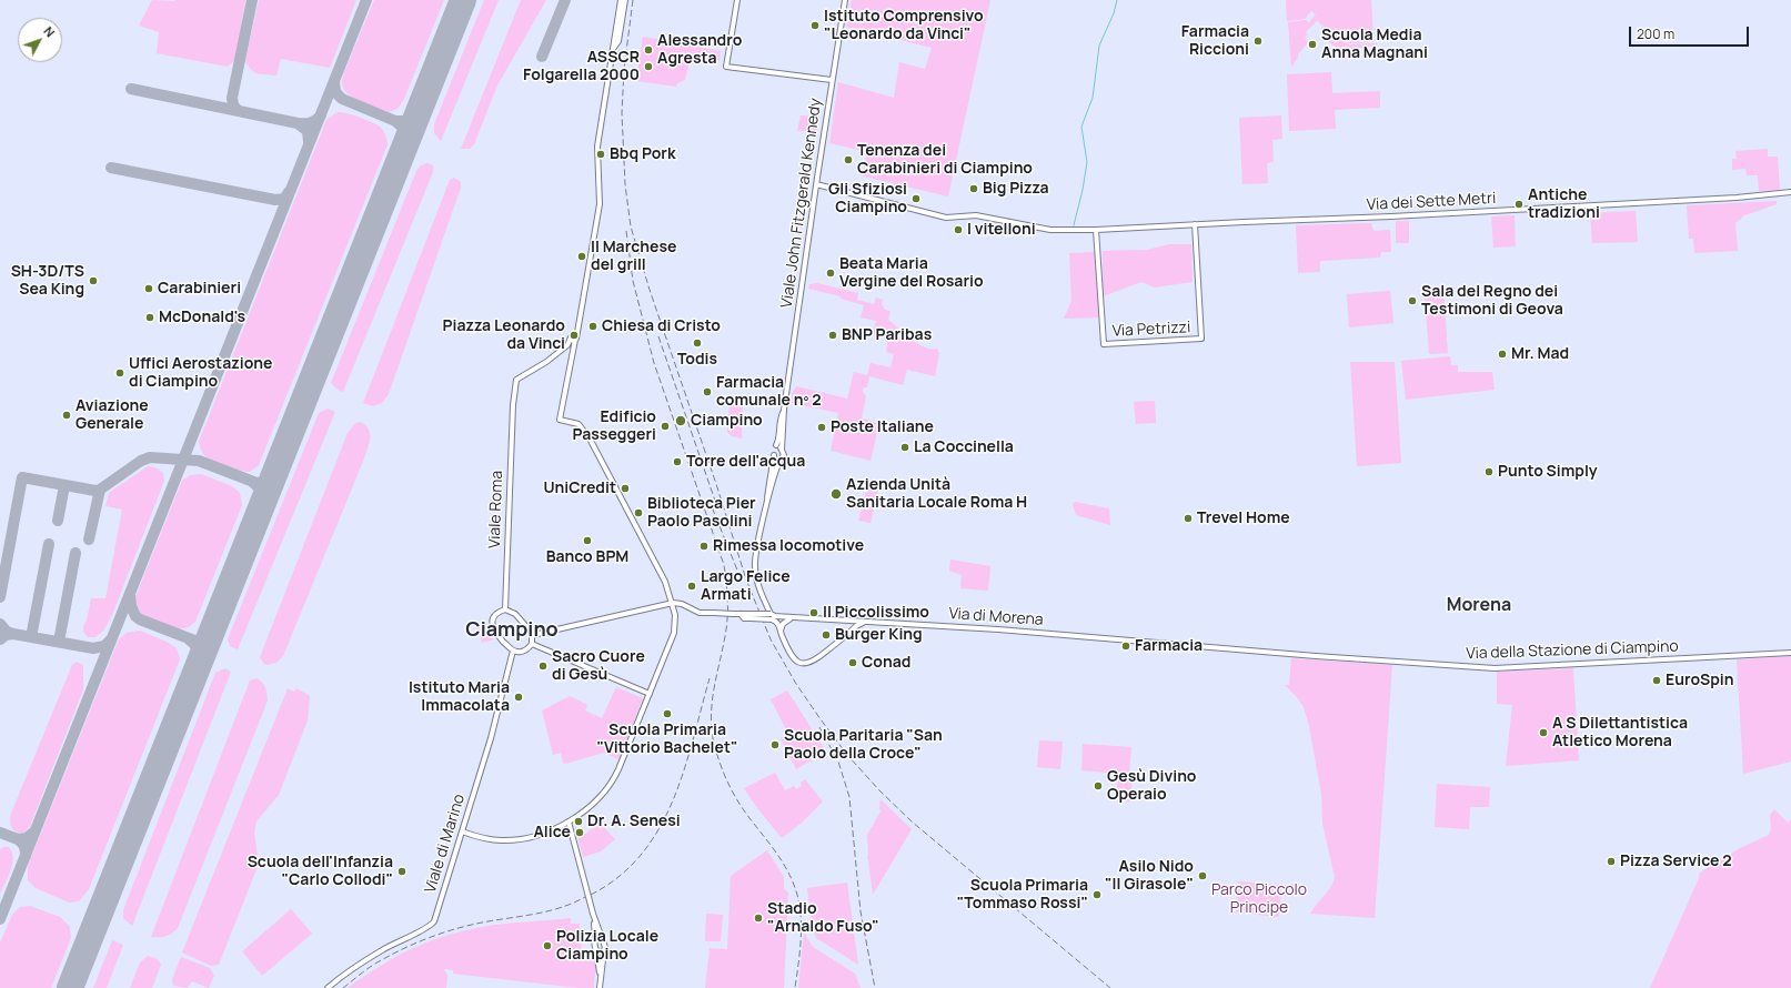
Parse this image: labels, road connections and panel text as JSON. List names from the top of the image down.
{
  "streets": {
    "street": [
      "Via dei Sette Metri",
      "Viale John Fitzgerald Kennedy",
      "Via Petrizzi",
      "Viale Roma",
      "Via di Morena",
      "Via della Stazione di Ciampino",
      "Viale di Marino"
    ]
  },
  "crossings": [
    ["Via dei Sette Metri", "Viale John Fitzgerald Kennedy"],
    ["Via dei Sette Metri", "Via Petrizzi"],
    ["Viale Roma", "Viale di Marino"],
    ["Via di Morena", "Via della Stazione di Ciampino"]
  ],
  "districts": ["Morena", "Ciampino"],
  "parks": ["Parco Piccolo Principe"],
  "places": [
    "Istituto Comprensivo \"Leonardo da Vinci\"",
    "Farmacia Riccioni",
    "Scuola Media Anna Magnani",
    "Alessandro Agresta",
    "ASSCR Folgarella 2000",
    "Bbq Pork",
    "Tenenza dei Carabinieri di Ciampino",
    "Big Pizza",
    "Gli Sfiziosi Ciampino",
    "Antiche tradizioni",
    "I vitelloni",
    "Il Marchese del grill",
    "Beata Maria Vergine del Rosario",
    "SH-3D/TS Sea King",
    "Carabinieri",
    "Sala del Regno dei Testimoni di Geova",
    "McDonald's",
    "Chiesa di Cristo",
    "Piazza Leonardo da Vinci",
    "BNP Paribas",
    "Todis",
    "Mr. Mad",
    "Uffici Aerostazione di Ciampino",
    "Farmacia comunale nº 2",
    "Aviazione Generale",
    "Ciampino",
    "Edificio Passeggeri",
    "Poste Italiane",
    "La Coccinella",
    "Torre dell'acqua",
    "Punto Simply",
    "UniCredit",
    "Azienda Unità Sanitaria Locale Roma H",
    "Biblioteca Pier Paolo Pasolini",
    "Trevel Home",
    "Banco BPM",
    "Rimessa locomotive",
    "Largo Felice Armati",
    "Il Piccolissimo",
    "Burger King",
    "Farmacia",
    "Conad",
    "Sacro Cuore di Gesù",
    "EuroSpin",
    "Istituto Maria Immacolata",
    "Scuola Primaria \"Vittorio Bachelet\"",
    "A S Dilettantistica Atletico Morena",
    "Scuola Paritaria \"San Paolo della Croce\"",
    "Gesù Divino Operaio",
    "Dr. A. Senesi",
    "Alice",
    "Pizza Service 2",
    "Scuola dell'Infanzia \"Carlo Collodi\"",
    "Asilo Nido \"Il Girasole\"",
    "Scuola Primaria \"Tommaso Rossi\"",
    "Stadio \"Arnaldo Fuso\"",
    "Polizia Locale Ciampino"
  ],
  "scale_bar": "200 m",
  "north": "top right"
}
